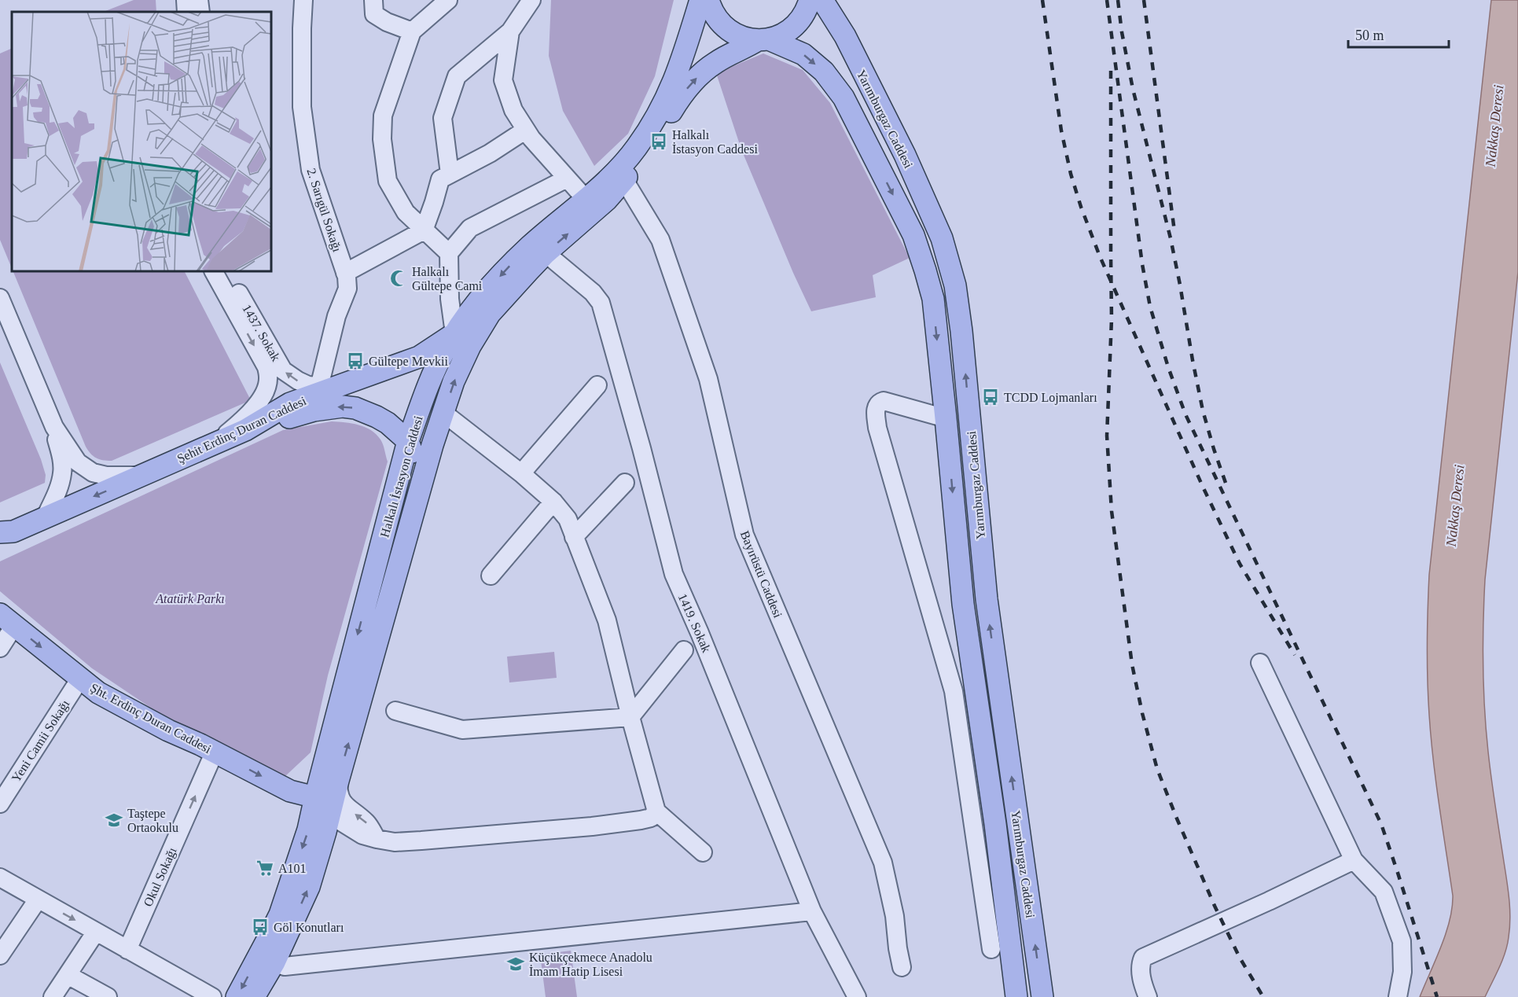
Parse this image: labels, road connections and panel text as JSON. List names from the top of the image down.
{
  "streets": {
    "main road": [
      "Yarımburgaz Caddesi",
      "Şehit Erdinç Duran Caddesi",
      "Halkalı İstasyon Caddesi",
      "Şht. Erdinç Duran Caddesi"
    ],
    "street": [
      "2. Sarıgül Sokağı",
      "1437. Sokak",
      "Bayırüstü Caddesi",
      "1419. Sokak",
      "Yeni Camii Sokağı",
      "Okul Sokağı"
    ]
  },
  "crossings": [
    ["Yarımburgaz Caddesi", "Halkalı İstasyon Caddesi"],
    ["2. Sarıgül Sokağı", "1437. Sokak"],
    ["2. Sarıgül Sokağı", "Şehit Erdinç Duran Caddesi"],
    ["1437. Sokak", "Şehit Erdinç Duran Caddesi"],
    ["Şehit Erdinç Duran Caddesi", "Halkalı İstasyon Caddesi"],
    ["Halkalı İstasyon Caddesi", "Bayırüstü Caddesi"],
    ["Halkalı İstasyon Caddesi", "1419. Sokak"],
    ["Halkalı İstasyon Caddesi", "Şht. Erdinç Duran Caddesi"],
    ["Şht. Erdinç Duran Caddesi", "Yeni Camii Sokağı"],
    ["Şht. Erdinç Duran Caddesi", "Okul Sokağı"]
  ],
  "one_way": ["1437. Sokak", "Şht. Erdinç Duran Caddesi", "Okul Sokağı"],
  "water": ["Nakkaş Deresi"],
  "parks": ["Atatürk Parkı"],
  "places": {
    "bus stop": [
      "Halkalı İstasyon Caddesi",
      "Gültepe Mevkii",
      "TCDD Lojmanları",
      "Göl Konutları"
    ],
    "mosque": ["Halkalı Gültepe Cami"],
    "school or university": ["Taştepe Ortaokulu", "Küçükçekmece Anadolu İmam Hatip Lisesi"],
    "supermarket": ["A101"]
  },
  "scale_bar": "50 m"
}
